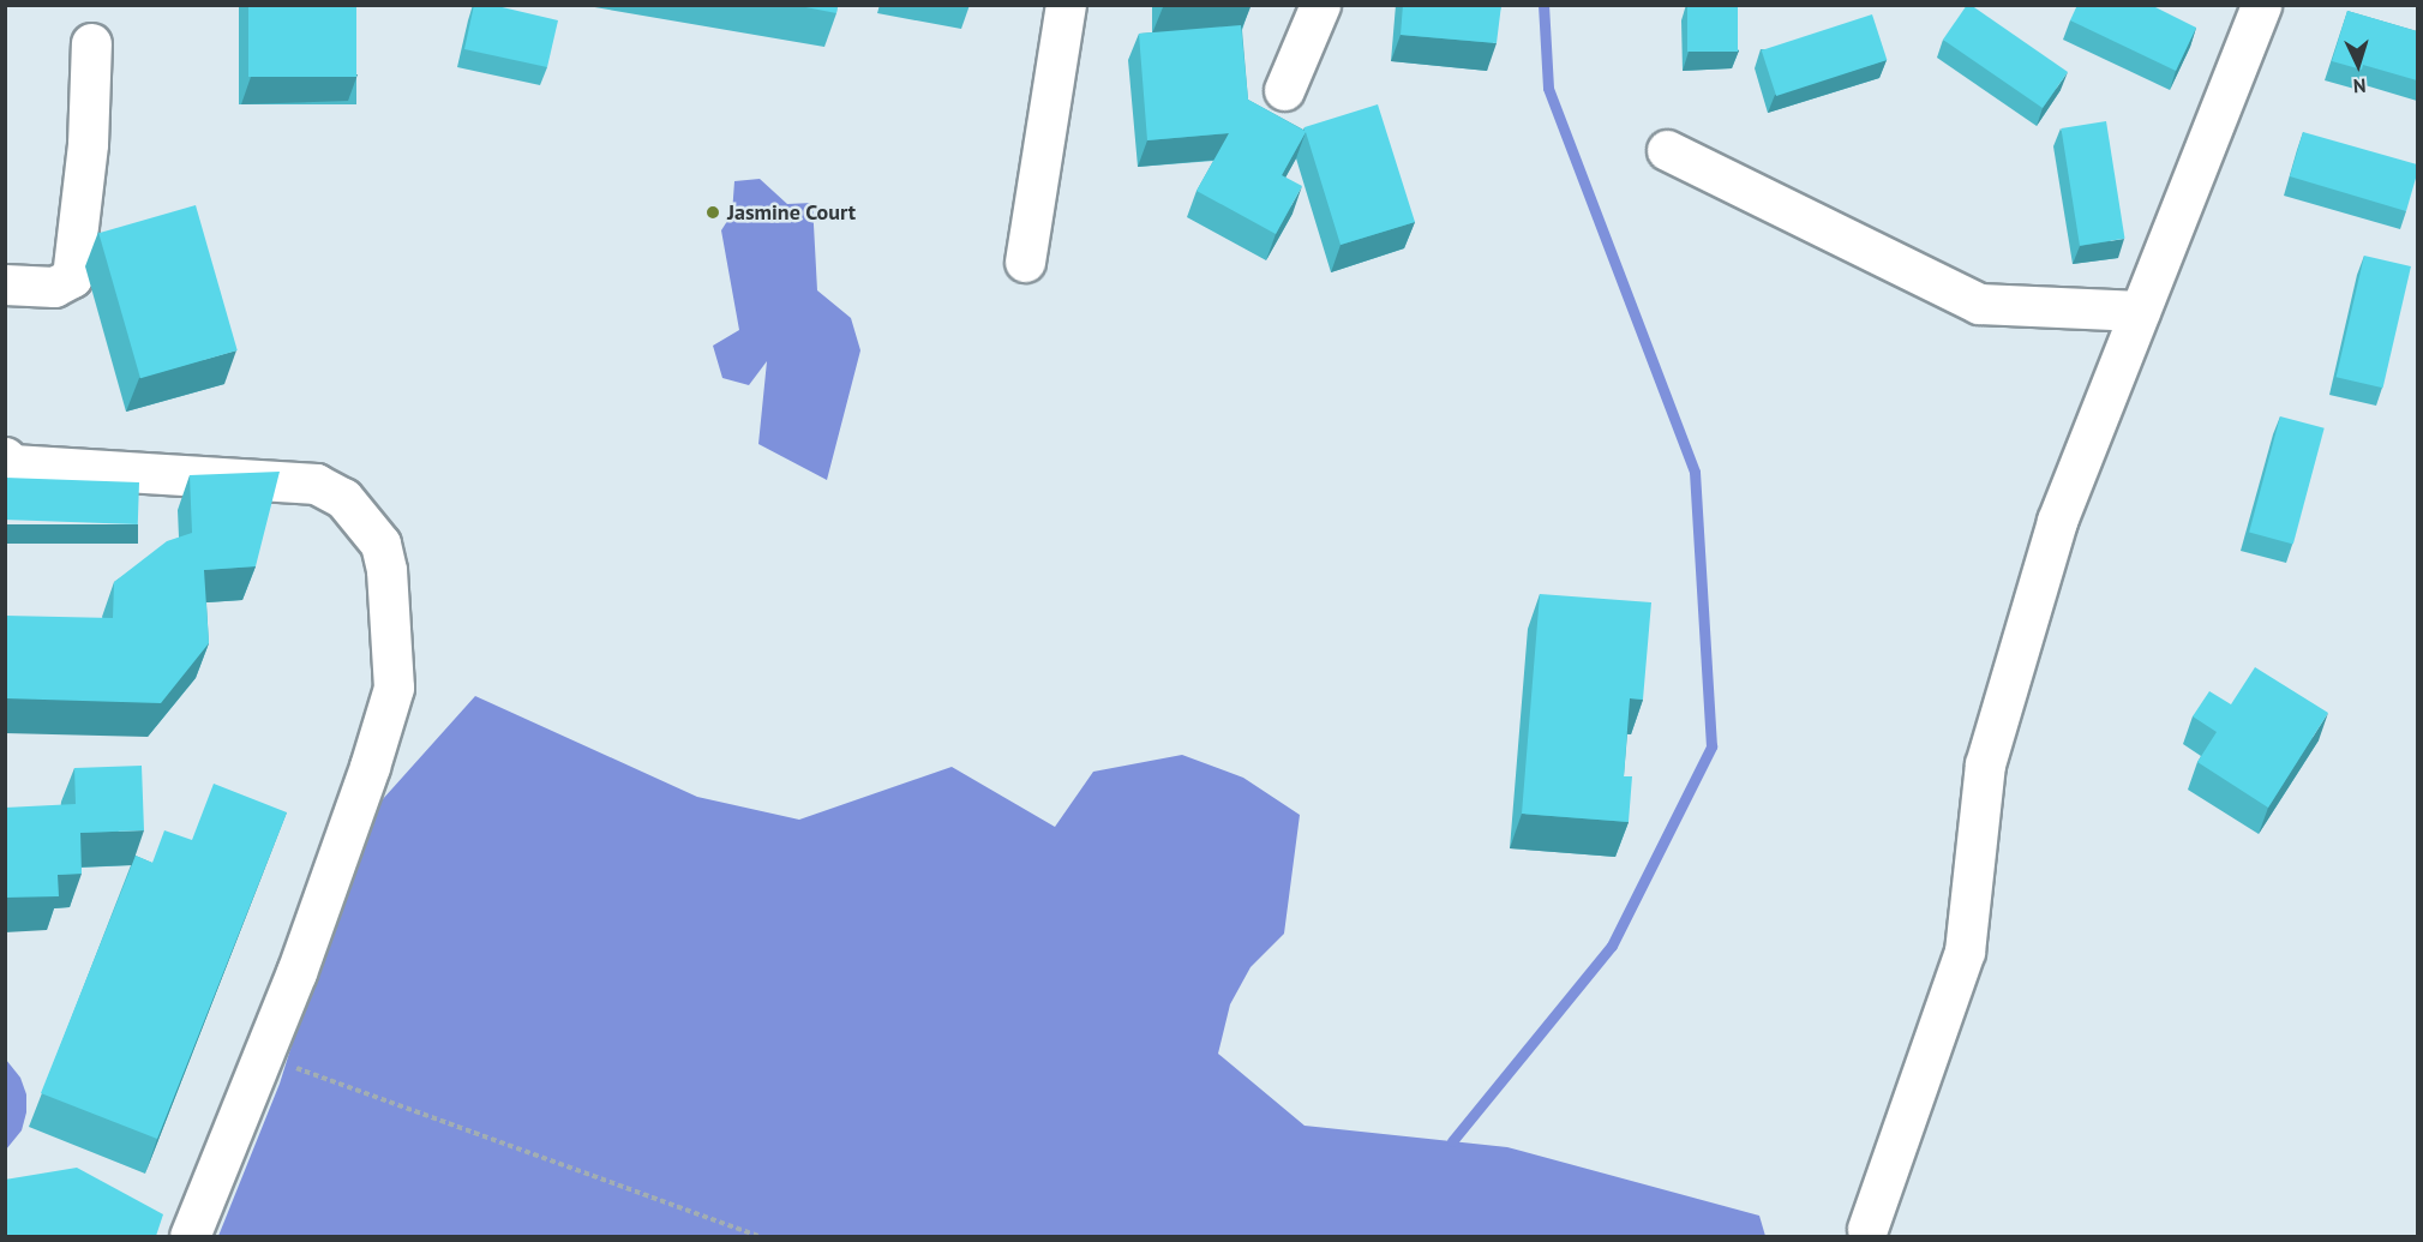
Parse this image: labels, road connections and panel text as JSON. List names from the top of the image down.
{
  "places": ["Jasmine Court"],
  "north": "bottom"
}
